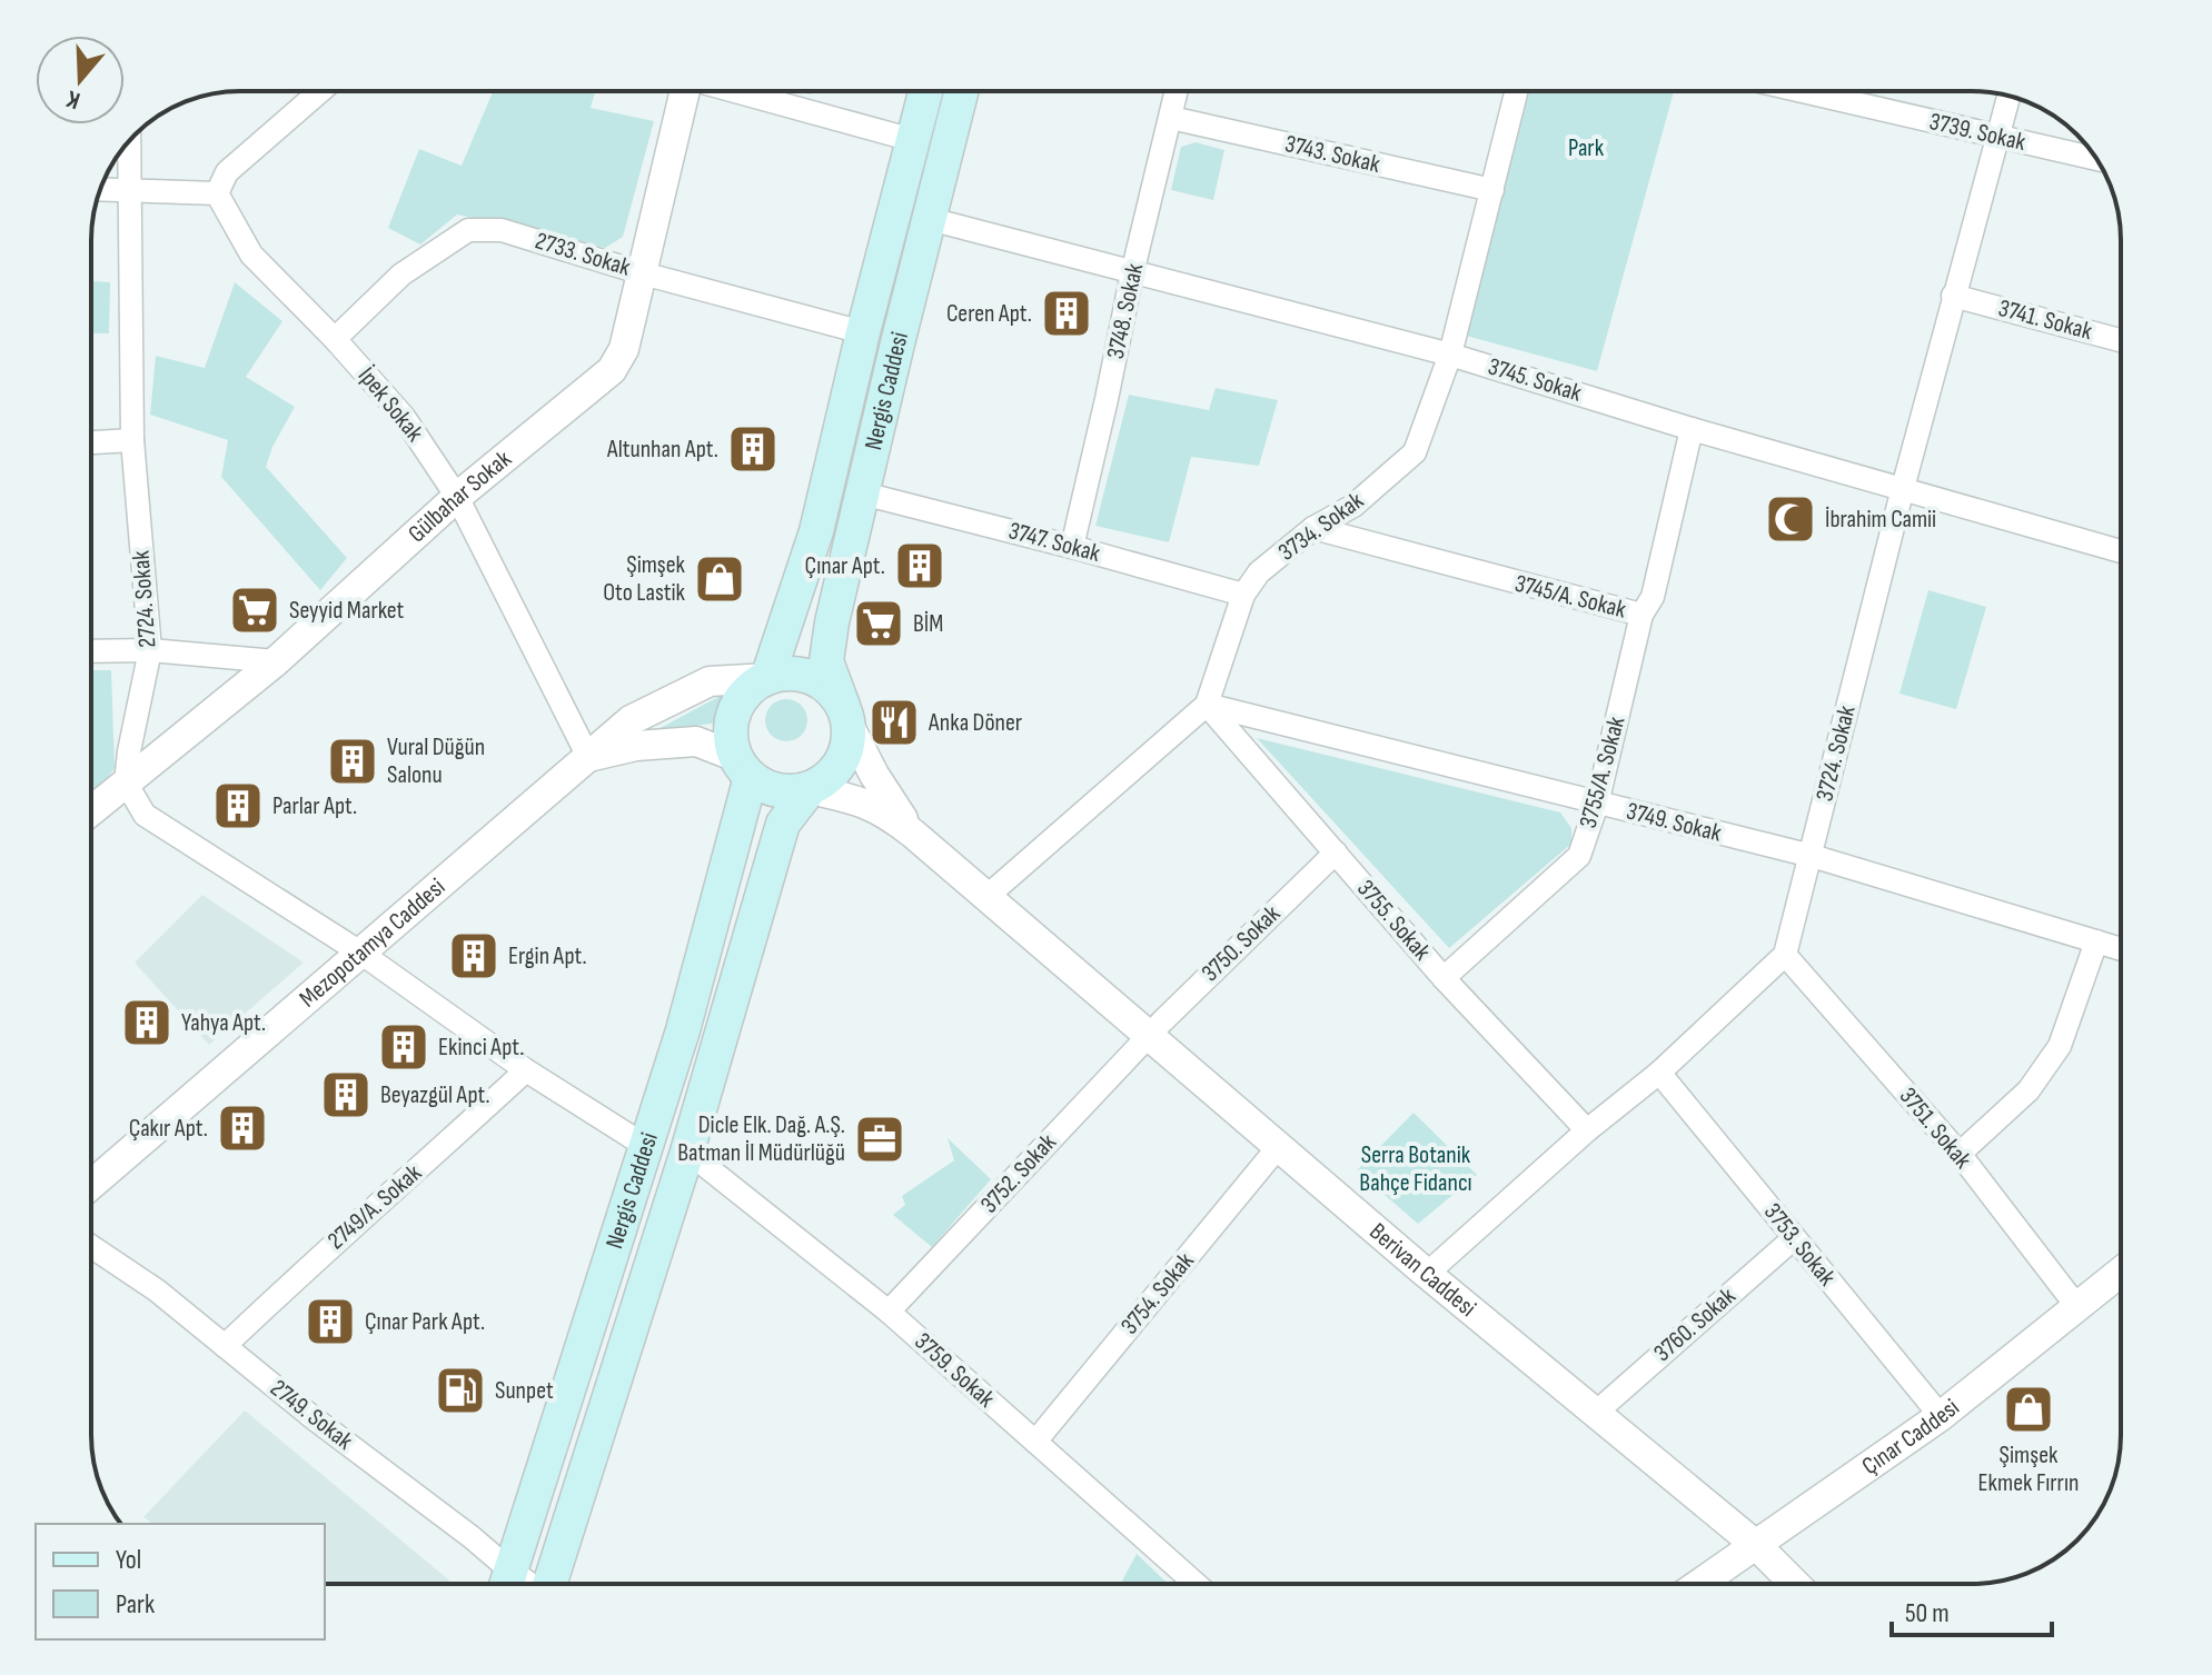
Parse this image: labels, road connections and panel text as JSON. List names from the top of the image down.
{
  "streets": {
    "main road": ["Nergis Caddesi"],
    "street": [
      "3739. Sokak",
      "3743. Sokak",
      "2733. Sokak",
      "3748. Sokak",
      "3741. Sokak",
      "3745. Sokak",
      "İpek Sokak",
      "Gülbahar Sokak",
      "3734. Sokak",
      "3747. Sokak",
      "3745/A. Sokak",
      "2724. Sokak",
      "3724. Sokak",
      "3755/A. Sokak",
      "3749. Sokak",
      "3755. Sokak",
      "Mezopotamya Caddesi",
      "3750. Sokak",
      "3751. Sokak",
      "3752. Sokak",
      "2749/A. Sokak",
      "3753. Sokak",
      "Berivan Caddesi",
      "3754. Sokak",
      "3760. Sokak",
      "3759. Sokak",
      "2749. Sokak",
      "Çınar Caddesi"
    ]
  },
  "crossings": [
    ["3739. Sokak", "3724. Sokak"],
    ["3743. Sokak", "3748. Sokak"],
    ["3743. Sokak", "3734. Sokak"],
    ["2733. Sokak", "Nergis Caddesi"],
    ["2733. Sokak", "İpek Sokak"],
    ["2733. Sokak", "Gülbahar Sokak"],
    ["3748. Sokak", "3745. Sokak"],
    ["3748. Sokak", "3747. Sokak"],
    ["3741. Sokak", "3724. Sokak"],
    ["3745. Sokak", "Nergis Caddesi"],
    ["3745. Sokak", "3734. Sokak"],
    ["3745. Sokak", "3745/A. Sokak"],
    ["3745. Sokak", "3724. Sokak"],
    ["Nergis Caddesi", "3747. Sokak"],
    ["Nergis Caddesi", "Mezopotamya Caddesi"],
    ["Nergis Caddesi", "3759. Sokak"],
    ["İpek Sokak", "Gülbahar Sokak"],
    ["İpek Sokak", "Mezopotamya Caddesi"],
    ["Gülbahar Sokak", "2724. Sokak"],
    ["3734. Sokak", "3747. Sokak"],
    ["3734. Sokak", "3745/A. Sokak"],
    ["3734. Sokak", "3749. Sokak"],
    ["3734. Sokak", "3755. Sokak"],
    ["3745/A. Sokak", "3755/A. Sokak"],
    ["3724. Sokak", "3749. Sokak"],
    ["3724. Sokak", "3751. Sokak"],
    ["3755/A. Sokak", "3749. Sokak"],
    ["3755/A. Sokak", "3755. Sokak"],
    ["3749. Sokak", "3755. Sokak"],
    ["3755. Sokak", "3750. Sokak"],
    ["3750. Sokak", "3752. Sokak"],
    ["3750. Sokak", "Berivan Caddesi"],
    ["3751. Sokak", "Çınar Caddesi"],
    ["3752. Sokak", "Berivan Caddesi"],
    ["3752. Sokak", "3759. Sokak"],
    ["2749/A. Sokak", "2749. Sokak"],
    ["3753. Sokak", "3760. Sokak"],
    ["3753. Sokak", "Çınar Caddesi"],
    ["Berivan Caddesi", "3754. Sokak"],
    ["Berivan Caddesi", "3760. Sokak"],
    ["Berivan Caddesi", "Çınar Caddesi"],
    ["3754. Sokak", "3759. Sokak"]
  ],
  "parks": ["Park", "Serra Botanik Bahçe Fidancı"],
  "places": {
    "building": [
      "Ceren Apt.",
      "Altunhan Apt.",
      "Çınar Apt.",
      "Vural Düğün Salonu",
      "Parlar Apt.",
      "Ergin Apt.",
      "Yahya Apt.",
      "Ekinci Apt.",
      "Beyazgül Apt.",
      "Çakır Apt.",
      "Çınar Park Apt."
    ],
    "mosque": ["İbrahim Camii"],
    "shop": ["Şimşek Oto Lastik", "Şimşek Ekmek Fırrın"],
    "supermarket": ["Seyyid Market", "BİM"],
    "restaurant": ["Anka Döner"],
    "office": ["Dicle Elk. Dağ. A.Ş. Batman İl Müdürlüğü"],
    "fuel station": ["Sunpet"]
  },
  "legend": ["Yol", "Park"],
  "scale_bar": "50 m",
  "north": "bottom"
}
